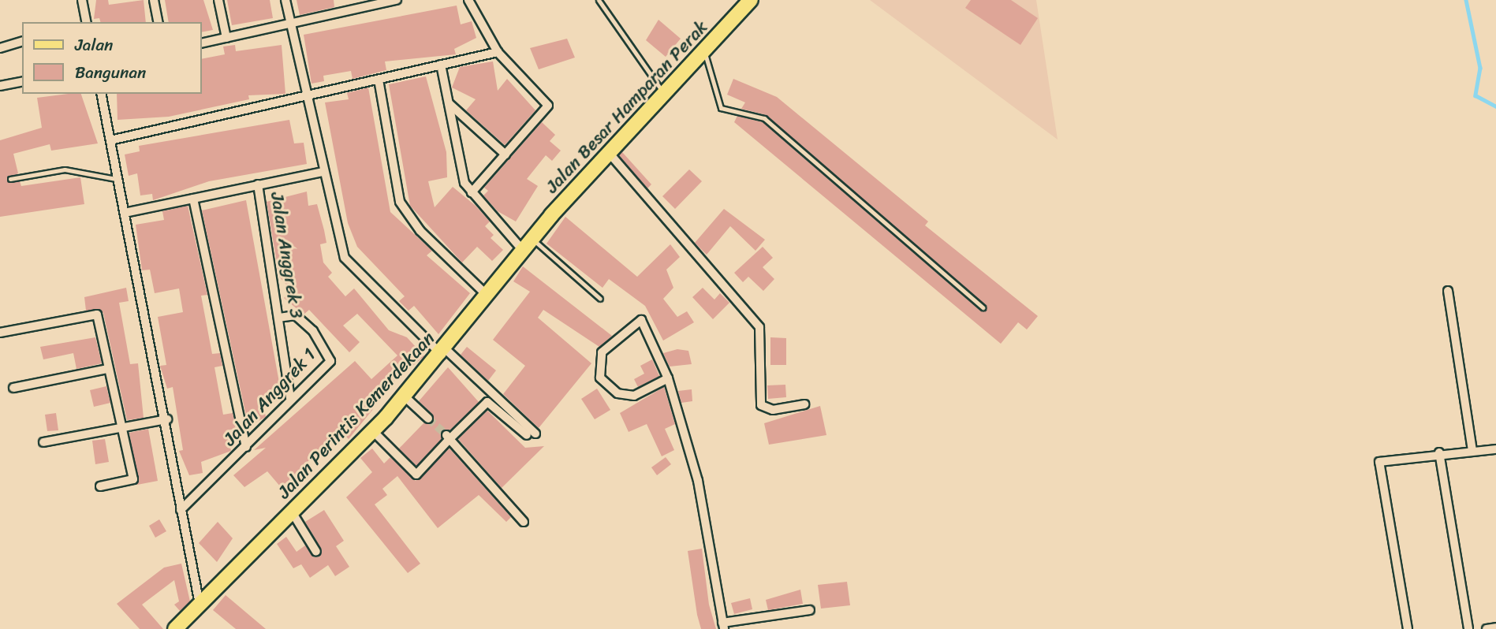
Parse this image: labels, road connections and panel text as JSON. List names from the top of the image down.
{
  "streets": {
    "main road": ["Jalan Besar Hamparan Perak", "Jalan Perintis Kemerdekaan"],
    "street": ["Jalan Anggrek 3", "Jalan Anggrek 1"]
  },
  "crossings": [
    ["Jalan Besar Hamparan Perak", "Jalan Perintis Kemerdekaan"],
    ["Jalan Anggrek 3", "Jalan Anggrek 1"]
  ],
  "legend": ["Jalan", "Bangunan"]
}
